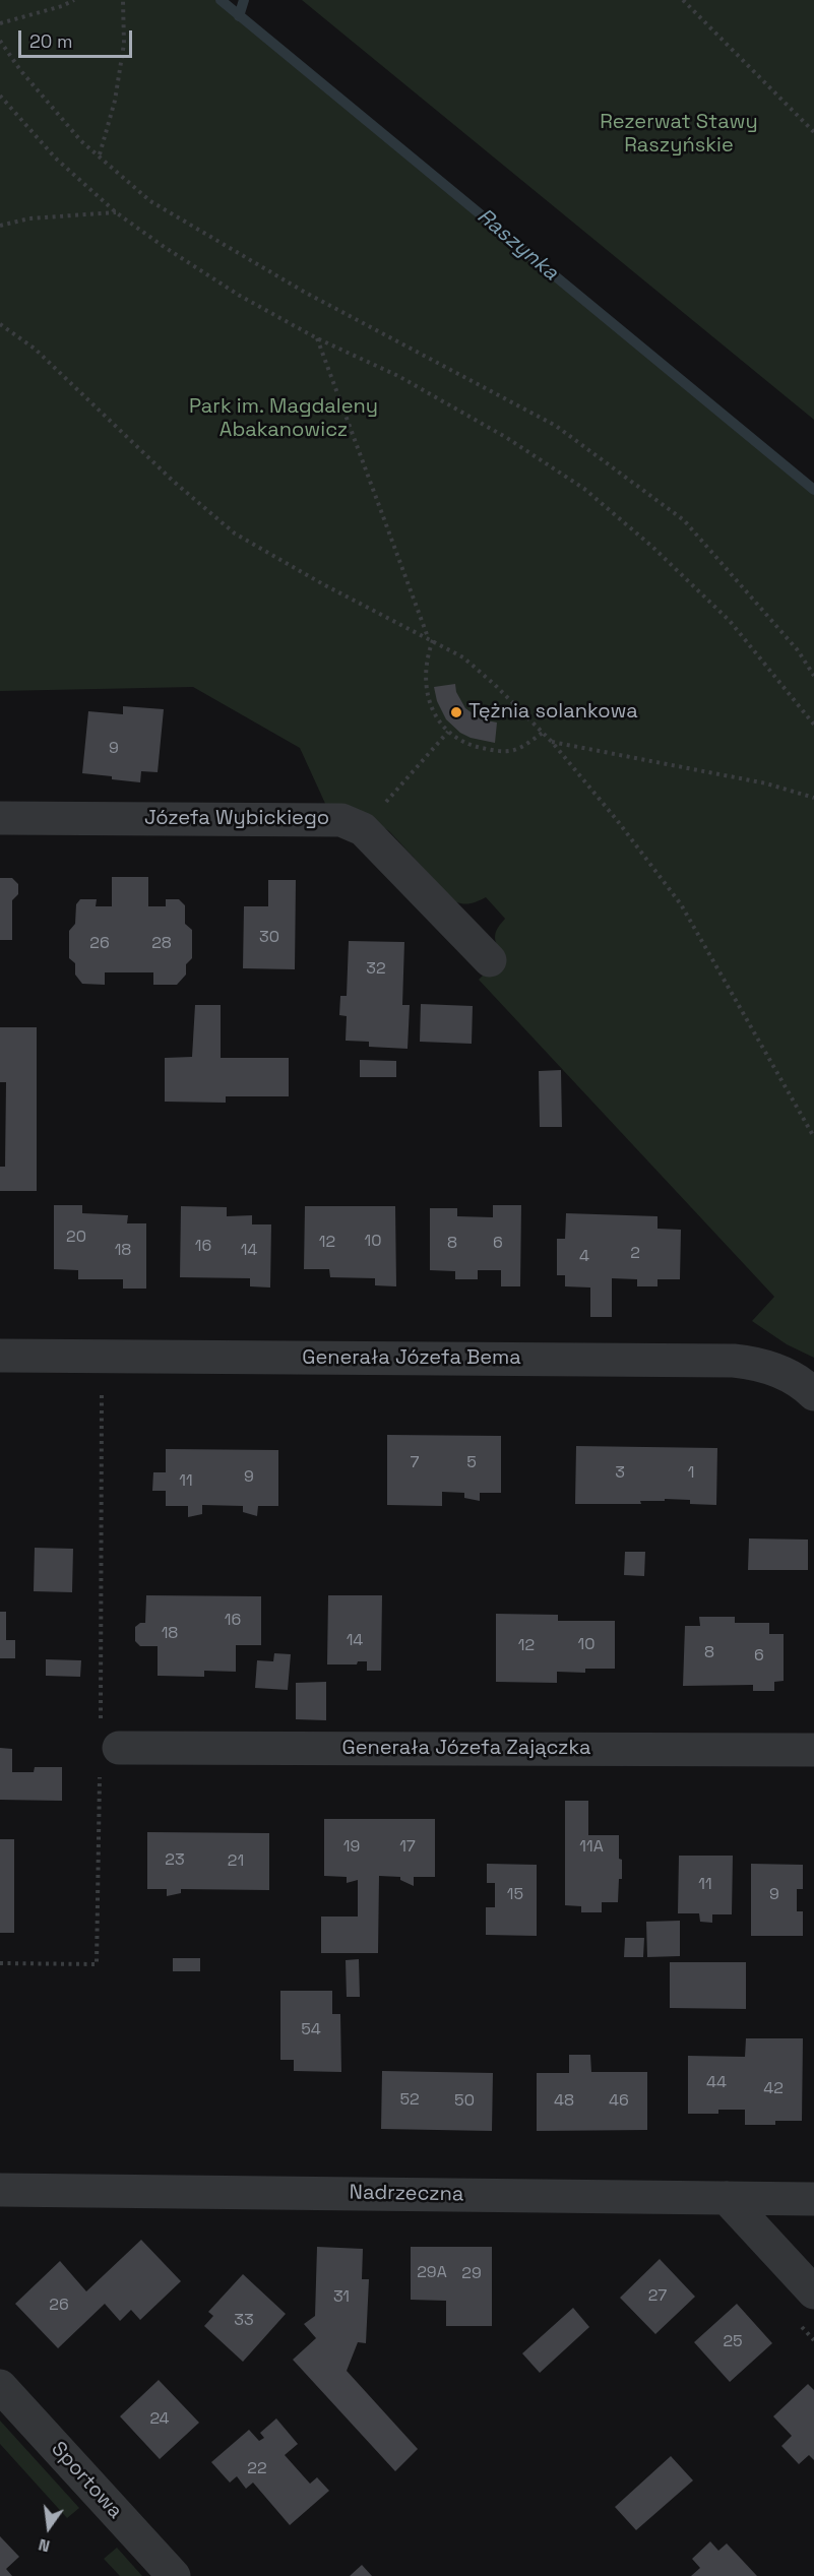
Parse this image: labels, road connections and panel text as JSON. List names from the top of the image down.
{
  "streets": {
    "street": [
      "Józefa Wybickiego",
      "Generała Józefa Bema",
      "Generała Józefa Zajączka",
      "Nadrzeczna",
      "Sportowa"
    ]
  },
  "water": ["Raszynka"],
  "parks": ["Rezerwat Stawy Raszyńskie", "Park im. Magdaleny Abakanowicz"],
  "places": ["Tężnia solankowa"],
  "house_numbers": [
    "9",
    "30",
    "26",
    "28",
    "32",
    "20",
    "10",
    "12",
    "8",
    "6",
    "16",
    "18",
    "14",
    "2",
    "4",
    "7",
    "5",
    "3",
    "1",
    "9",
    "11",
    "16",
    "18",
    "14",
    "10",
    "12",
    "8",
    "6",
    "19",
    "17",
    "11A",
    "23",
    "21",
    "11",
    "15",
    "9",
    "54",
    "44",
    "42",
    "52",
    "50",
    "48",
    "46",
    "29A",
    "29",
    "27",
    "31",
    "26",
    "33",
    "25",
    "24",
    "22"
  ],
  "scale_bar": "20 m",
  "north": "bottom"
}
